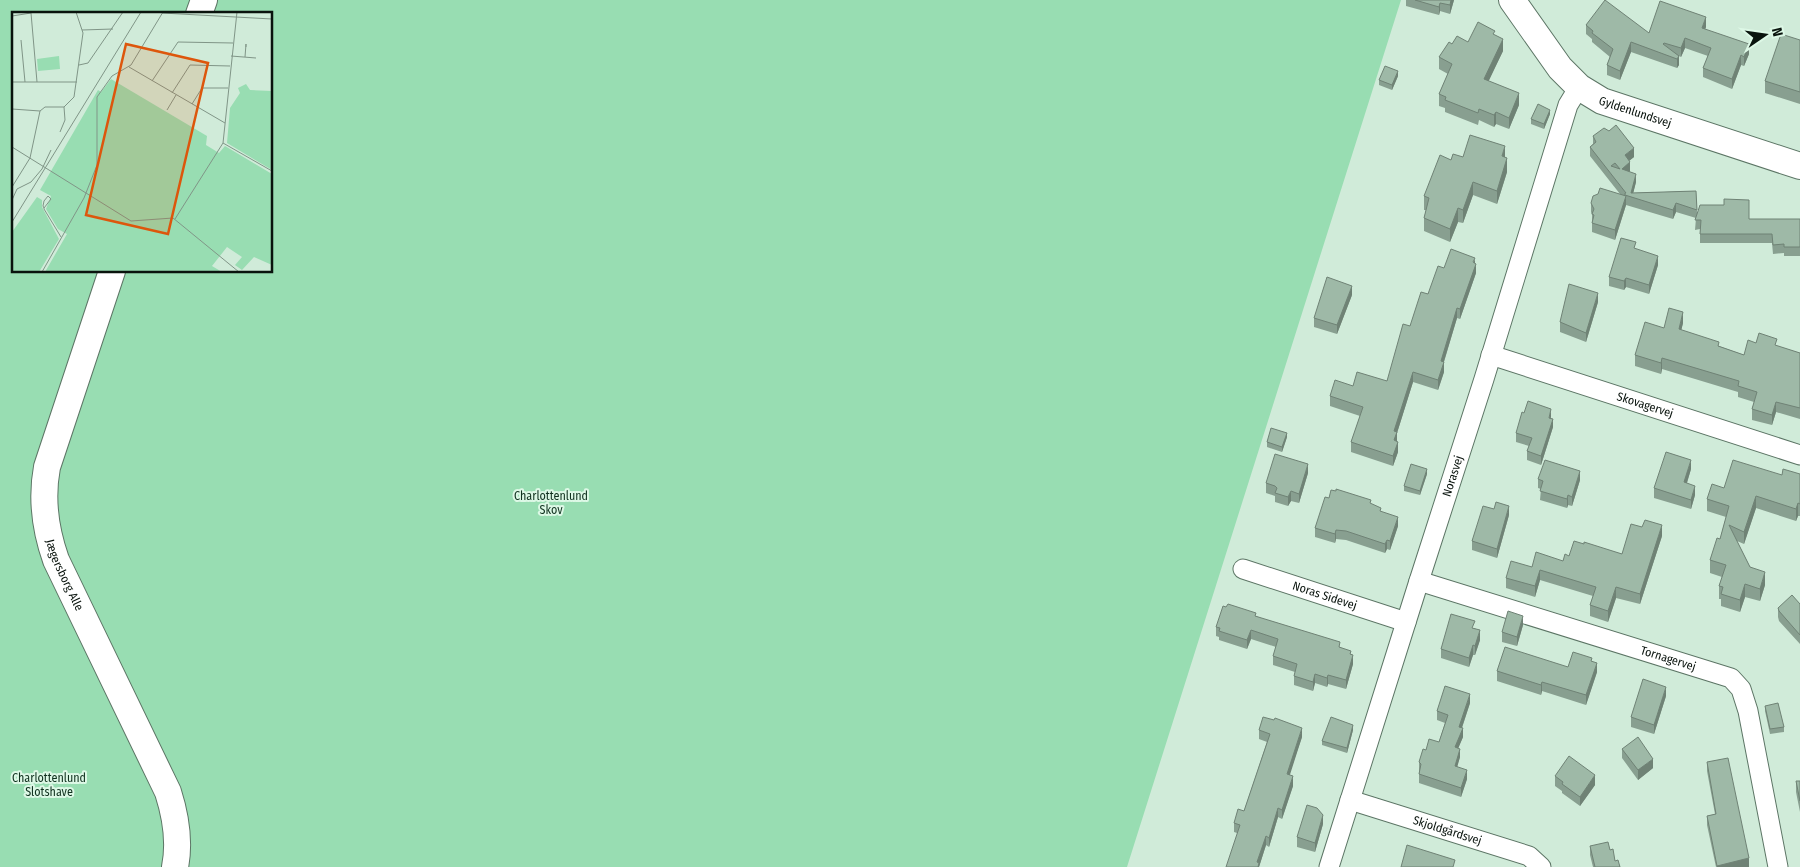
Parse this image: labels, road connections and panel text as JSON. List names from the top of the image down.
{
  "streets": {
    "street": [
      "Gyldenlundsvej",
      "Skovagervej",
      "Norasvej",
      "Jægersborg Alle",
      "Noras Sidevej",
      "Tornagervej",
      "Skjoldgårdsvej"
    ]
  },
  "crossings": [
    ["Gyldenlundsvej", "Norasvej"],
    ["Skovagervej", "Norasvej"],
    ["Norasvej", "Noras Sidevej"],
    ["Norasvej", "Tornagervej"],
    ["Norasvej", "Skjoldgårdsvej"]
  ],
  "parks": ["Charlottenlund Skov", "Charlottenlund Slotshave"],
  "north": "right"
}
